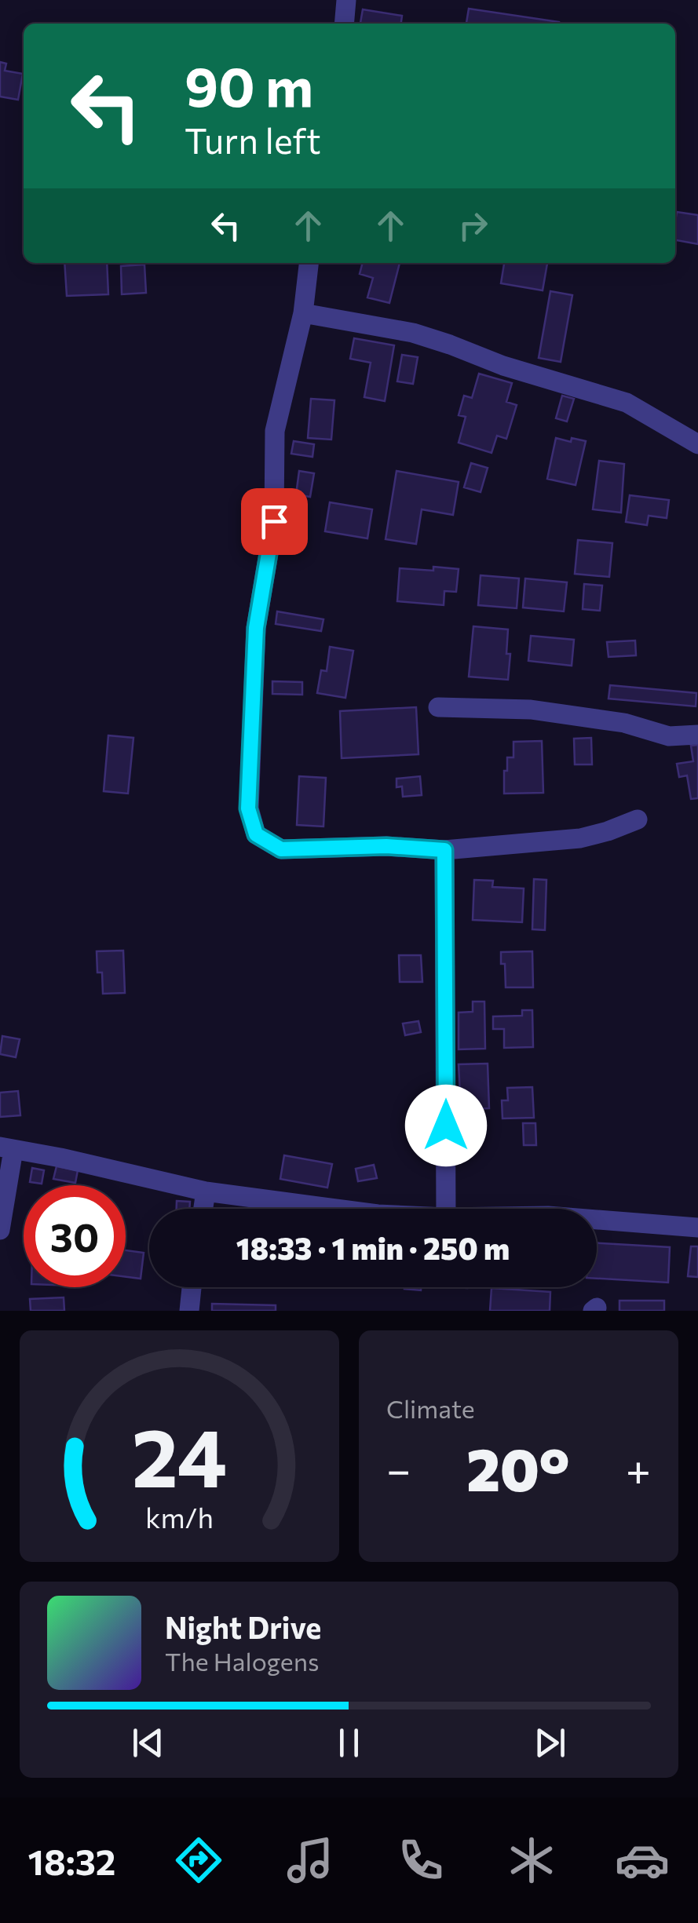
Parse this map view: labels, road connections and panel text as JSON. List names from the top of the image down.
{
  "page": {
    "turn": ["90 m", "Turn left"],
    "limit": "30",
    "trip": "18:33 · 1 min · 250 m",
    "tile": "Climate",
    "heat": ["−", "20°", "+"],
    "song": ["Night Drive", "The Halogens"],
    "tabs": "18:32",
    "gauge": ["24", "km/h"]
  }
}
